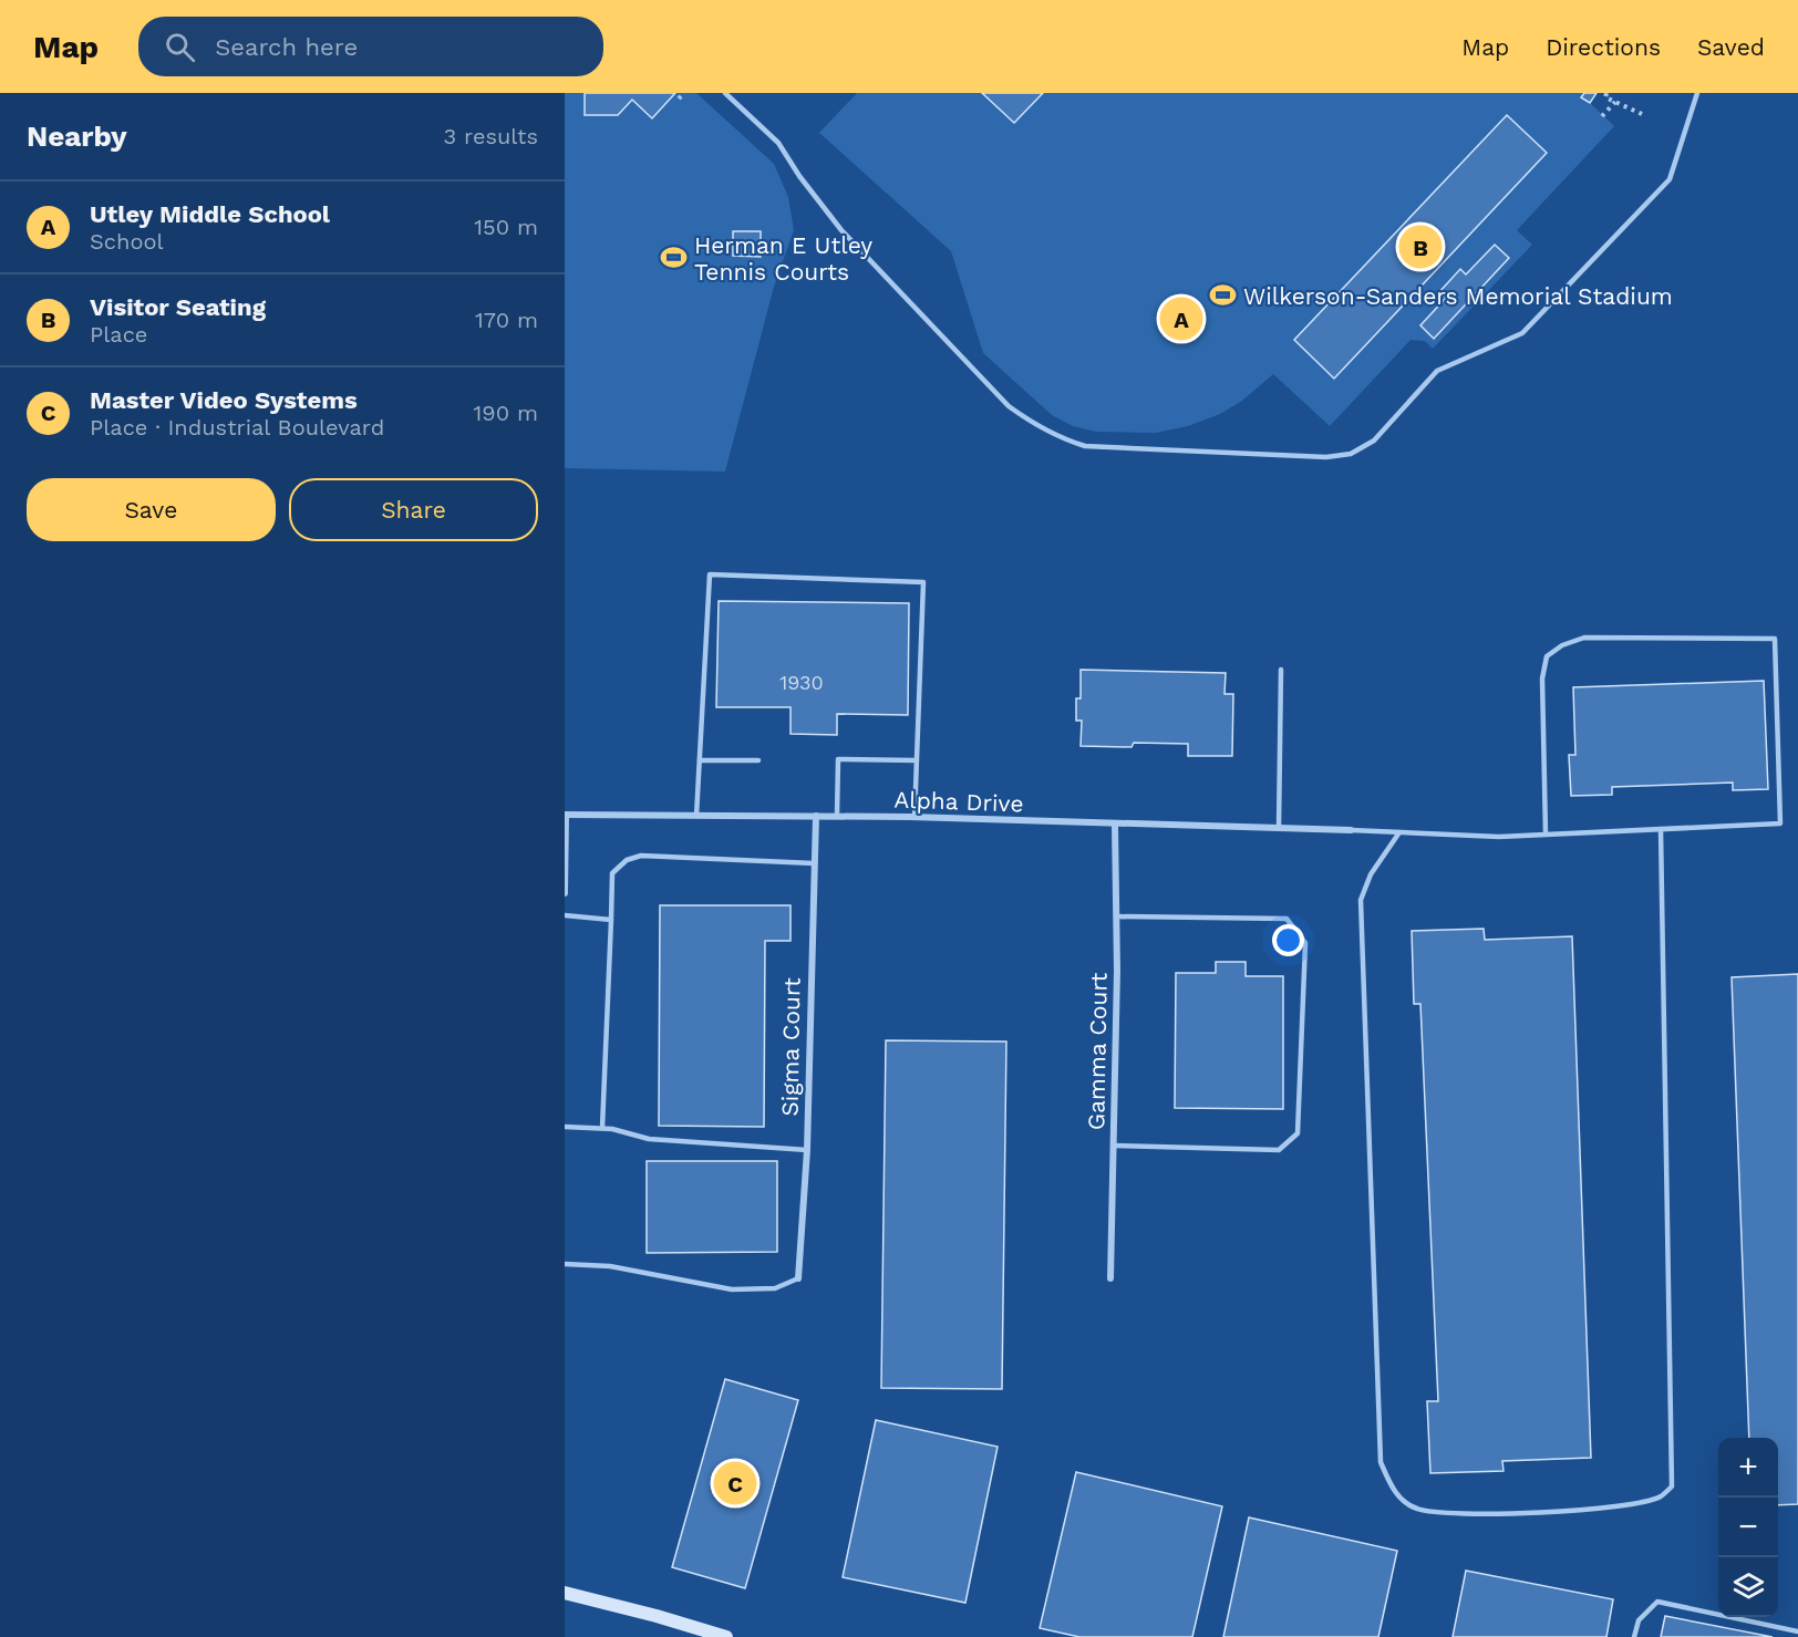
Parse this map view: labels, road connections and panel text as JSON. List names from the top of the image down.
{
  "streets": {
    "street": ["Alpha Drive", "Sigma Court", "Gamma Court"]
  },
  "crossings": [
    ["Alpha Drive", "Sigma Court"],
    ["Alpha Drive", "Gamma Court"]
  ],
  "places": {
    "sports": ["Herman E Utley Tennis Courts", "Wilkerson-Sanders Memorial Stadium"]
  },
  "house_numbers": ["1930"],
  "page": {
    "header": "Map",
    "search": "Search here",
    "nav": ["Map", "Directions", "Saved"],
    "heading": ["Nearby", "3 results"],
    "list": [
      {
        "mark": "A",
        "name": "Utley Middle School",
        "note": "School",
        "value": "150 m"
      },
      {
        "mark": "B",
        "name": "Visitor Seating",
        "note": "Place",
        "value": "170 m"
      },
      {
        "mark": "C",
        "name": "Master Video Systems",
        "note": "Place · Industrial Boulevard",
        "value": "190 m"
      }
    ],
    "pins": ["B", "A", "C"],
    "buttons": ["Save", "Share"],
    "map_buttons": ["+", "−"]
  }
}
